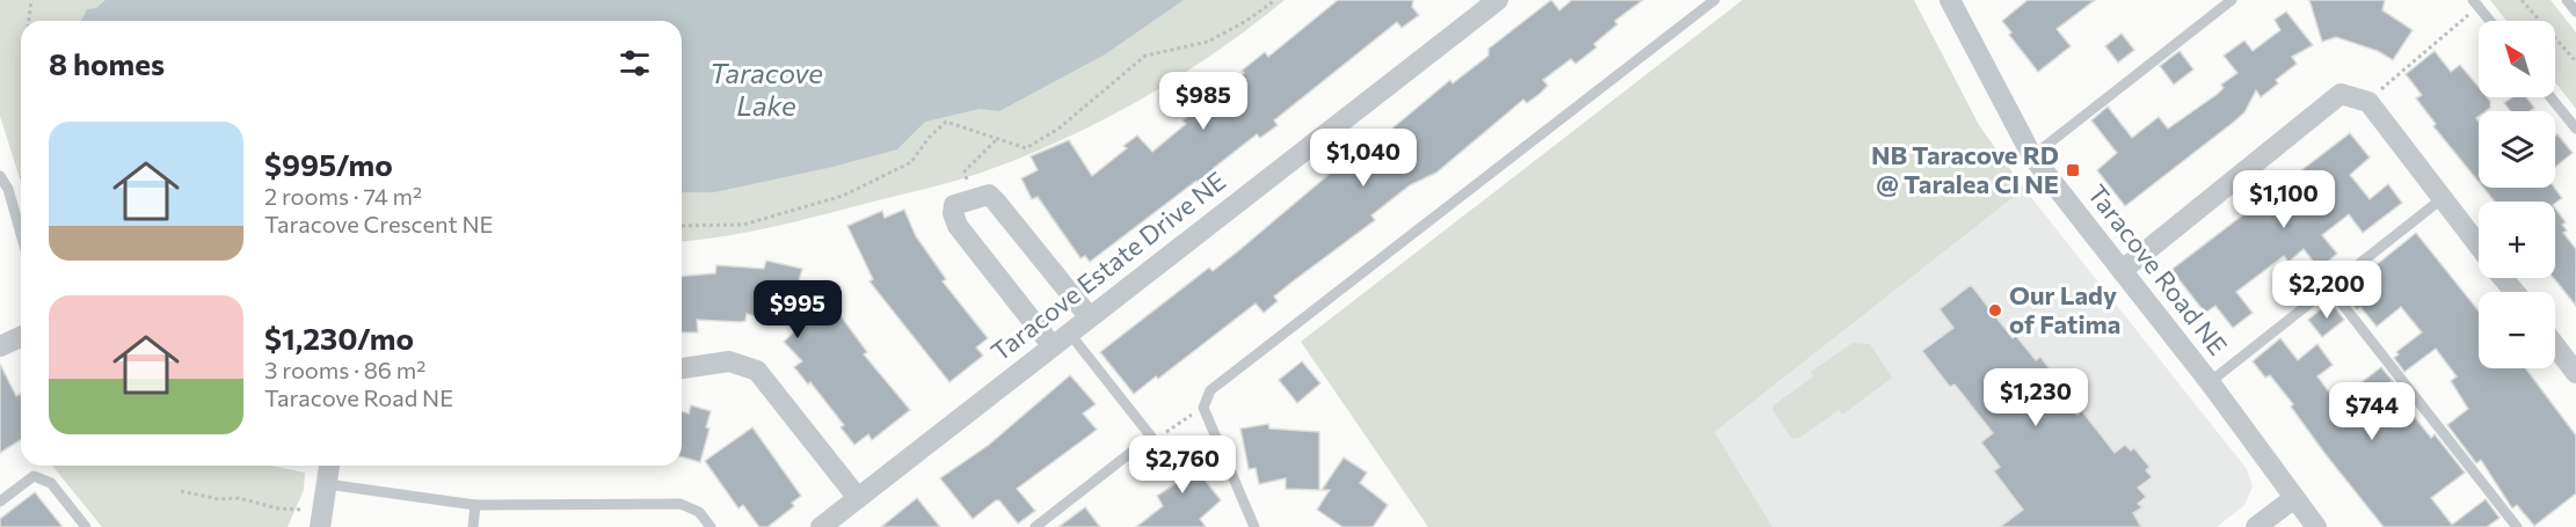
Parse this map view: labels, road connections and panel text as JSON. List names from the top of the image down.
{
  "streets": {
    "street": ["Taracove Estate Drive NE", "Taracove Road NE"]
  },
  "water": ["Taracove Lake"],
  "places": {
    "transit": ["NB Taracove RD @ Taralea CI NE"],
    "other": ["Our Lady of Fatima"]
  },
  "north": "top left",
  "page": {
    "map_buttons": ["+", "−"],
    "heading": "8 homes",
    "price": [
      "$985",
      "$1,040",
      "$1,100",
      "$2,200",
      "$995",
      "$1,230",
      "$744",
      "$2,760"
    ],
    "list": [
      {
        "name": "$995/mo",
        "note": "2 rooms · 74 m² · Taracove Crescent NE"
      },
      {
        "name": "$1,230/mo",
        "note": "3 rooms · 86 m² · Taracove Road NE"
      }
    ]
  }
}
